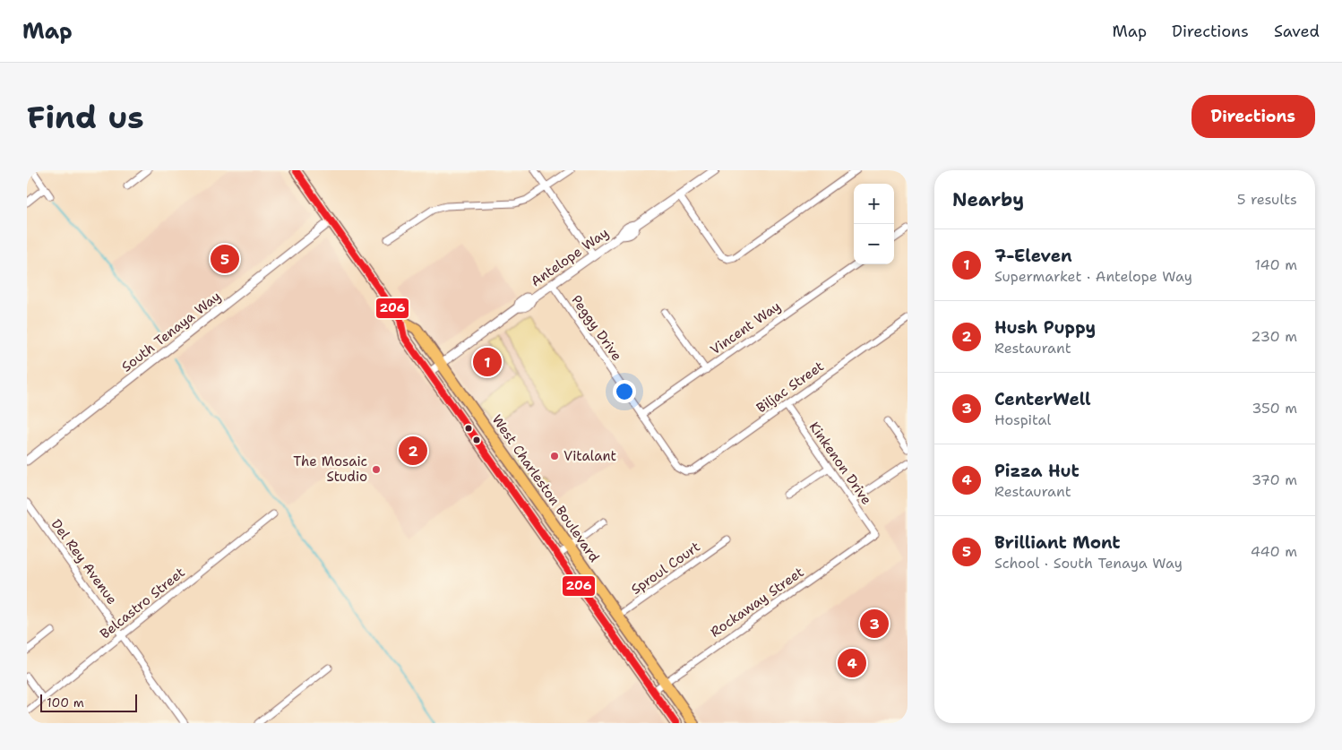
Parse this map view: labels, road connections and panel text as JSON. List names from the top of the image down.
{
  "streets": {
    "main road": ["West Charleston Boulevard"],
    "street": [
      "Antelope Way",
      "Peggy Drive",
      "Vincent Way",
      "South Tenaya Way",
      "Biljac Street",
      "Kinkenon Drive",
      "Del Rey Avenue",
      "Sproul Court",
      "Rockaway Street",
      "Belcastro Street"
    ]
  },
  "crossings": [
    ["Antelope Way", "Peggy Drive"],
    ["Antelope Way", "West Charleston Boulevard"],
    ["Peggy Drive", "Vincent Way"],
    ["Peggy Drive", "Biljac Street"],
    ["South Tenaya Way", "West Charleston Boulevard"],
    ["Biljac Street", "Kinkenon Drive"],
    ["Kinkenon Drive", "Rockaway Street"],
    ["West Charleston Boulevard", "Sproul Court"],
    ["West Charleston Boulevard", "Rockaway Street"],
    ["Del Rey Avenue", "Belcastro Street"]
  ],
  "places": ["Vitalant", "The Mosaic Studio"],
  "lines": ["transit line 206"],
  "scale_bar": "100 m",
  "page": {
    "header": "Map",
    "nav": ["Map", "Directions", "Saved"],
    "buttons": "Directions",
    "title": "Find us",
    "heading": ["Nearby", "5 results"],
    "map_buttons": ["+", "−"],
    "list": [
      {
        "mark": "1",
        "name": "7-Eleven",
        "note": "Supermarket · Antelope Way",
        "value": "140 m"
      },
      {
        "mark": "2",
        "name": "Hush Puppy",
        "note": "Restaurant",
        "value": "230 m"
      },
      {
        "mark": "3",
        "name": "CenterWell",
        "note": "Hospital",
        "value": "350 m"
      },
      {
        "mark": "4",
        "name": "Pizza Hut",
        "note": "Restaurant",
        "value": "370 m"
      },
      {
        "mark": "5",
        "name": "Brilliant Mont",
        "note": "School · South Tenaya Way",
        "value": "440 m"
      }
    ],
    "pins": [
      "5",
      "1",
      "2",
      "3",
      "4"
    ],
    "scale": "100 m"
  }
}
